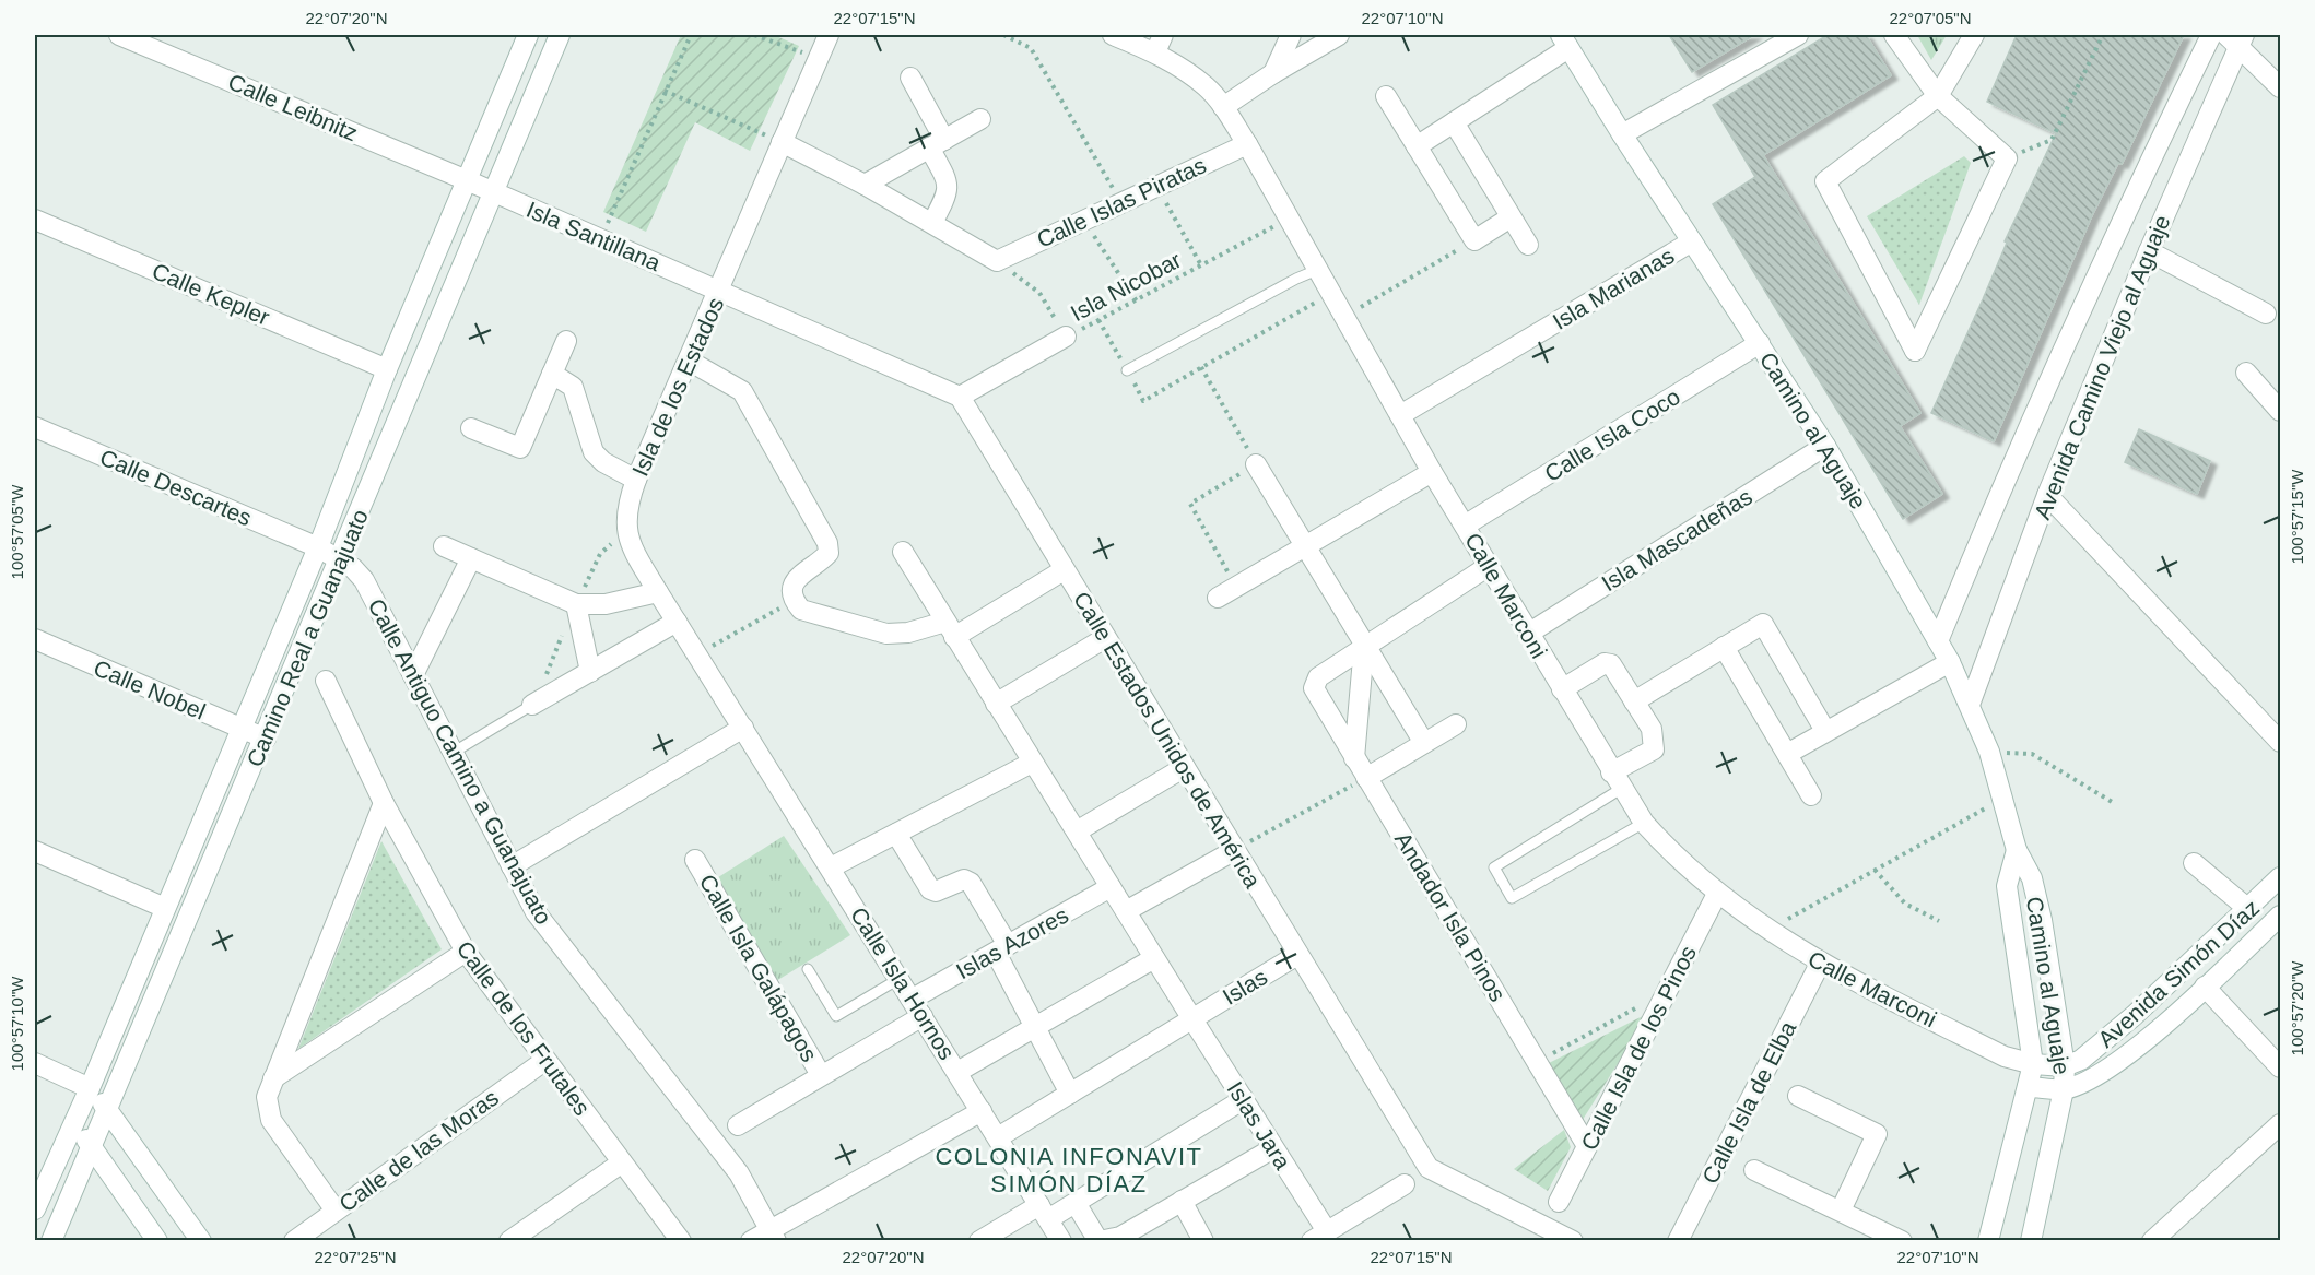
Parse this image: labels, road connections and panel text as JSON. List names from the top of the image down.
{
  "streets": {
    "street": [
      "Calle Leibnitz",
      "Calle Islas Piratas",
      "Isla Santillana",
      "Isla Marianas",
      "Calle Kepler",
      "Avenida Camino Viejo al Aguaje",
      "Isla de los Estados",
      "Camino al Aguaje",
      "Calle Isla Coco",
      "Calle Descartes",
      "Isla Mascadeñas",
      "Calle Marconi",
      "Camino Real a Guanajuato",
      "Calle Nobel",
      "Calle Estados Unidos de América",
      "Calle Antiguo Camino a Guanajuato",
      "Andador Isla Pinos",
      "Islas Azores",
      "Calle Isla Galápagos",
      "Avenida Simón Díaz",
      "Calle Isla Hornos",
      "Islas",
      "Calle de los Frutales",
      "Calle Isla de los Pinos",
      "Calle Isla de Elba",
      "Islas Jara",
      "Calle de las Moras"
    ],
    "path": ["Isla Nicobar"]
  },
  "crossings": [
    ["Calle Leibnitz", "Isla Santillana"],
    ["Calle Leibnitz", "Camino Real a Guanajuato"],
    ["Calle Islas Piratas", "Isla Nicobar"],
    ["Calle Islas Piratas", "Calle Marconi"],
    ["Isla Santillana", "Isla de los Estados"],
    ["Isla Santillana", "Camino Real a Guanajuato"],
    ["Isla Nicobar", "Calle Marconi"],
    ["Isla Marianas", "Camino al Aguaje"],
    ["Isla Marianas", "Calle Marconi"],
    ["Calle Kepler", "Camino Real a Guanajuato"],
    ["Avenida Camino Viejo al Aguaje", "Camino al Aguaje"],
    ["Isla de los Estados", "Calle Isla Hornos"],
    ["Camino al Aguaje", "Calle Isla Coco"],
    ["Camino al Aguaje", "Isla Mascadeñas"],
    ["Camino al Aguaje", "Calle Marconi"],
    ["Camino al Aguaje", "Avenida Simón Díaz"],
    ["Calle Isla Coco", "Calle Marconi"],
    ["Calle Descartes", "Camino Real a Guanajuato"],
    ["Calle Descartes", "Calle Antiguo Camino a Guanajuato"],
    ["Isla Mascadeñas", "Calle Marconi"],
    ["Calle Marconi", "Avenida Simón Díaz"],
    ["Calle Marconi", "Calle Isla de los Pinos"],
    ["Calle Marconi", "Calle Isla de Elba"],
    ["Camino Real a Guanajuato", "Calle Nobel"],
    ["Camino Real a Guanajuato", "Calle Antiguo Camino a Guanajuato"],
    ["Calle Estados Unidos de América", "Islas"],
    ["Andador Isla Pinos", "Calle Isla de los Pinos"],
    ["Islas Azores", "Calle Isla Galápagos"],
    ["Islas Azores", "Calle Isla Hornos"],
    ["Islas Azores", "Islas Jara"],
    ["Islas", "Islas Jara"],
    ["Calle de los Frutales", "Calle de las Moras"]
  ],
  "districts": ["COLONIA INFONAVIT SIMÓN DÍAZ"],
  "coordinates": [
    "22°07'20\"N",
    "22°07'15\"N",
    "22°07'10\"N",
    "22°07'05\"N",
    "100°57'15\"W",
    "100°57'05\"W",
    "100°57'20\"W",
    "100°57'10\"W",
    "22°07'25\"N"
  ]
}
